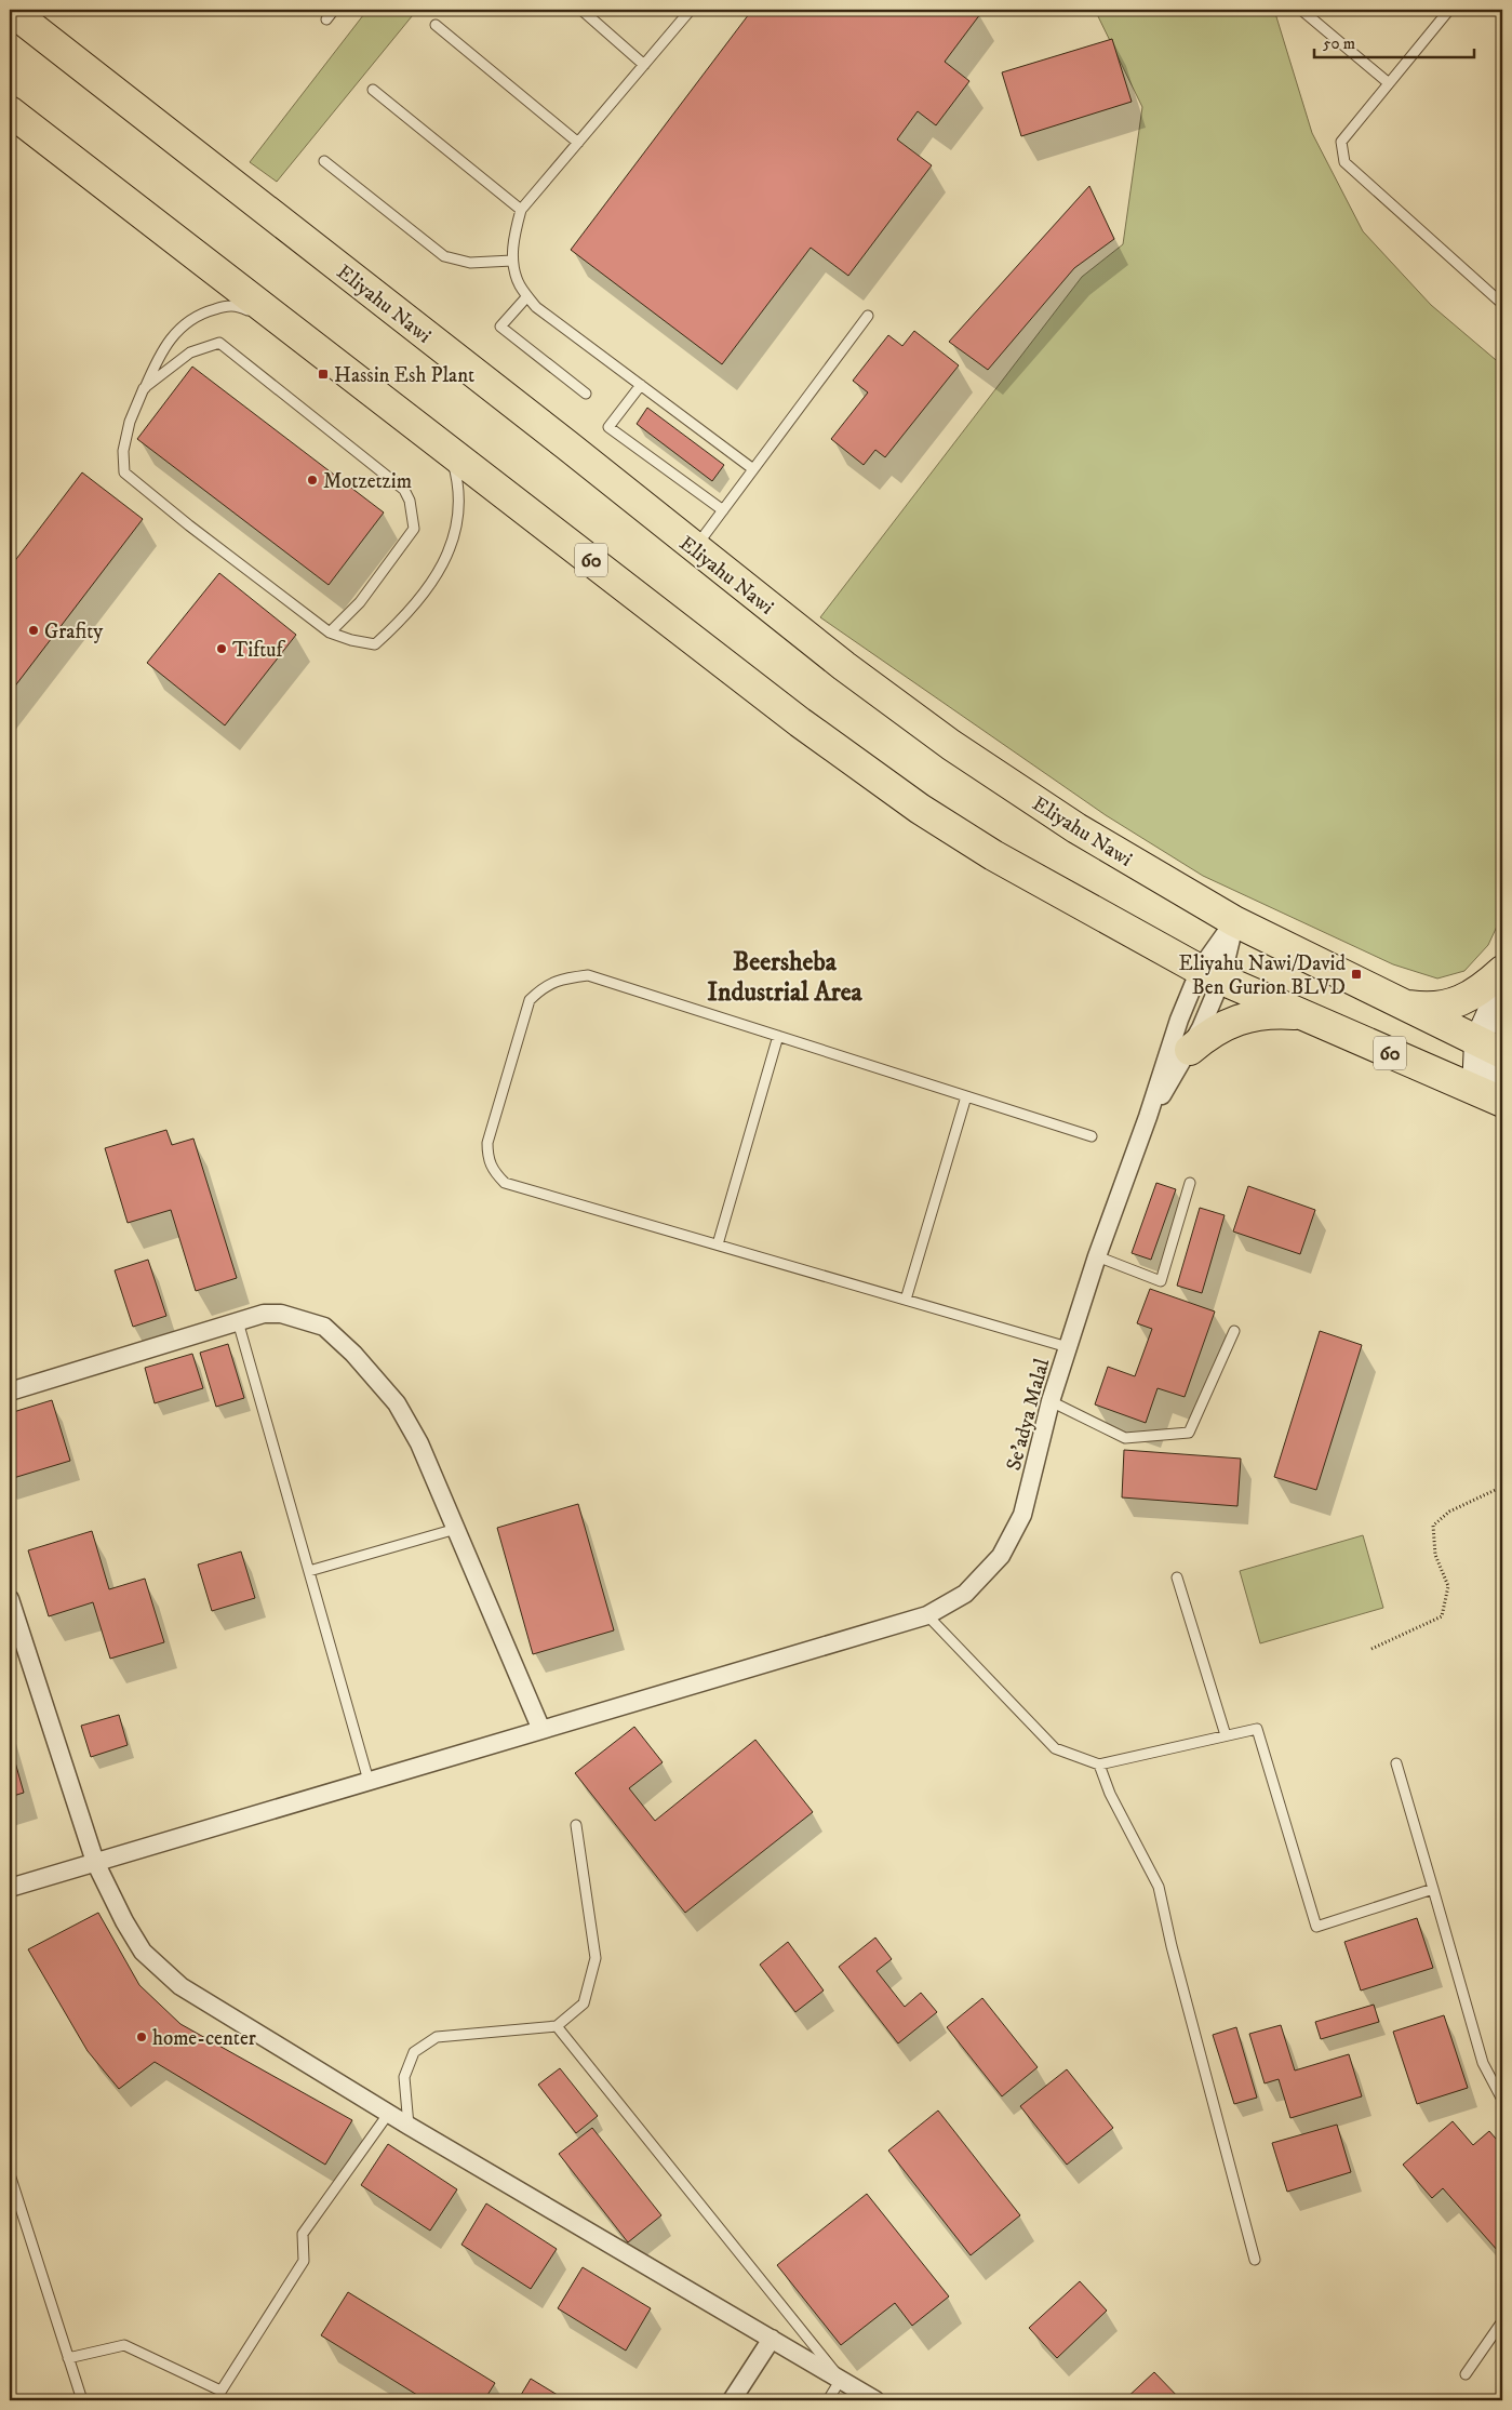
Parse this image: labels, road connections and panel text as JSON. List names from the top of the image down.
{
  "streets": {
    "highway": ["Eliyahu Nawi", "60"],
    "street": ["Se'adya Malal"]
  },
  "crossings": [
    ["Eliyahu Nawi", "Se'adya Malal"],
    ["60", "Se'adya Malal"]
  ],
  "districts": ["Beersheba Industrial Area"],
  "places": {
    "transit": ["Hassin Esh Plant", "Eliyahu Nawi/David Ben Gurion BLVD"],
    "other": [
      "Motzetzim",
      "Grafity",
      "Tiftuf",
      "home-center"
    ]
  },
  "scale_bar": "50 m"
}
